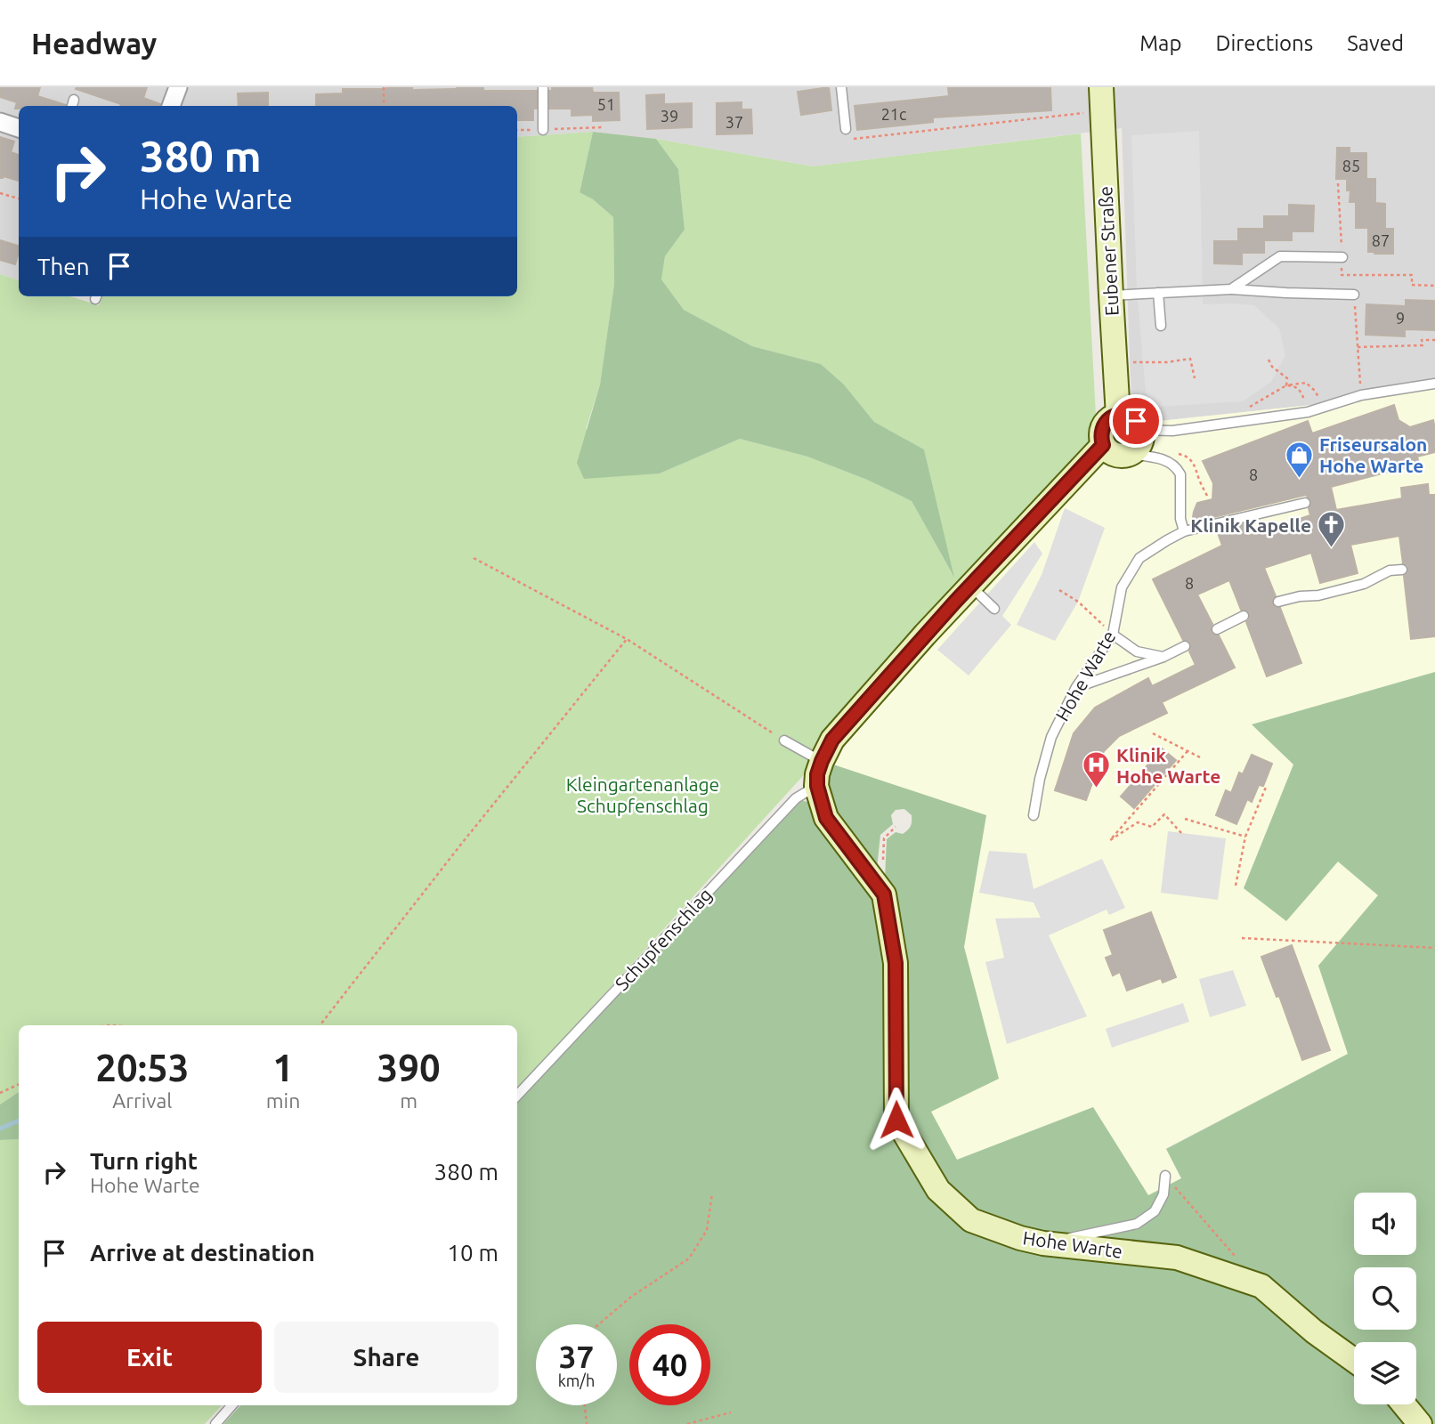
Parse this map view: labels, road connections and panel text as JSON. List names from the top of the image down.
{
  "streets": {
    "street": ["Eubener Straße", "Hohe Warte"],
    "lane": ["Schupfenschlag"]
  },
  "crossings": [
    ["Eubener Straße", "Hohe Warte"],
    ["Hohe Warte", "Schupfenschlag"]
  ],
  "parks": ["Kleingartenanlage Schupfenschlag"],
  "places": {
    "shop": ["Friseursalon Hohe Warte"],
    "church": ["Klinik Kapelle"],
    "hospital": ["Klinik Hohe Warte"]
  },
  "house_numbers": [
    "51",
    "21c",
    "39",
    "37",
    "85",
    "87",
    "9",
    "8",
    "8"
  ],
  "page": {
    "header": "Headway",
    "nav": ["Map", "Directions", "Saved"],
    "turn": ["380 m", "Hohe Warte"],
    "then": "Then",
    "eta": [
      "20:53",
      "Arrival",
      "1",
      "min",
      "390",
      "m"
    ],
    "list": [
      {
        "name": "Turn right",
        "note": "Hohe Warte",
        "value": "380 m"
      },
      {
        "name": "Arrive at destination",
        "value": "10 m"
      }
    ],
    "buttons": ["Exit", "Share"],
    "speed": "37 km/h",
    "limit": "40"
  }
}
